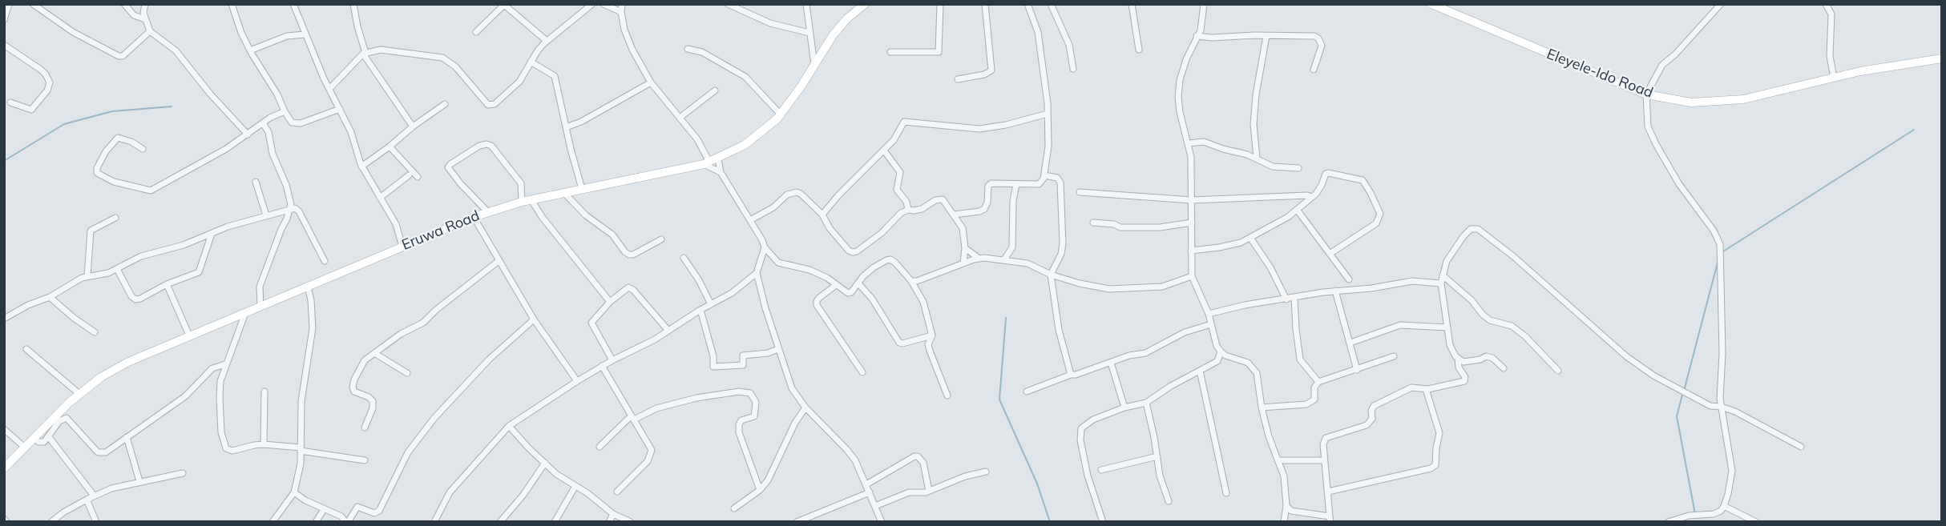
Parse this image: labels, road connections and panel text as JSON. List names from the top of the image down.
{
  "streets": {
    "main road": ["Eleyele-Ido Road", "Eruwa Road"]
  }
}
